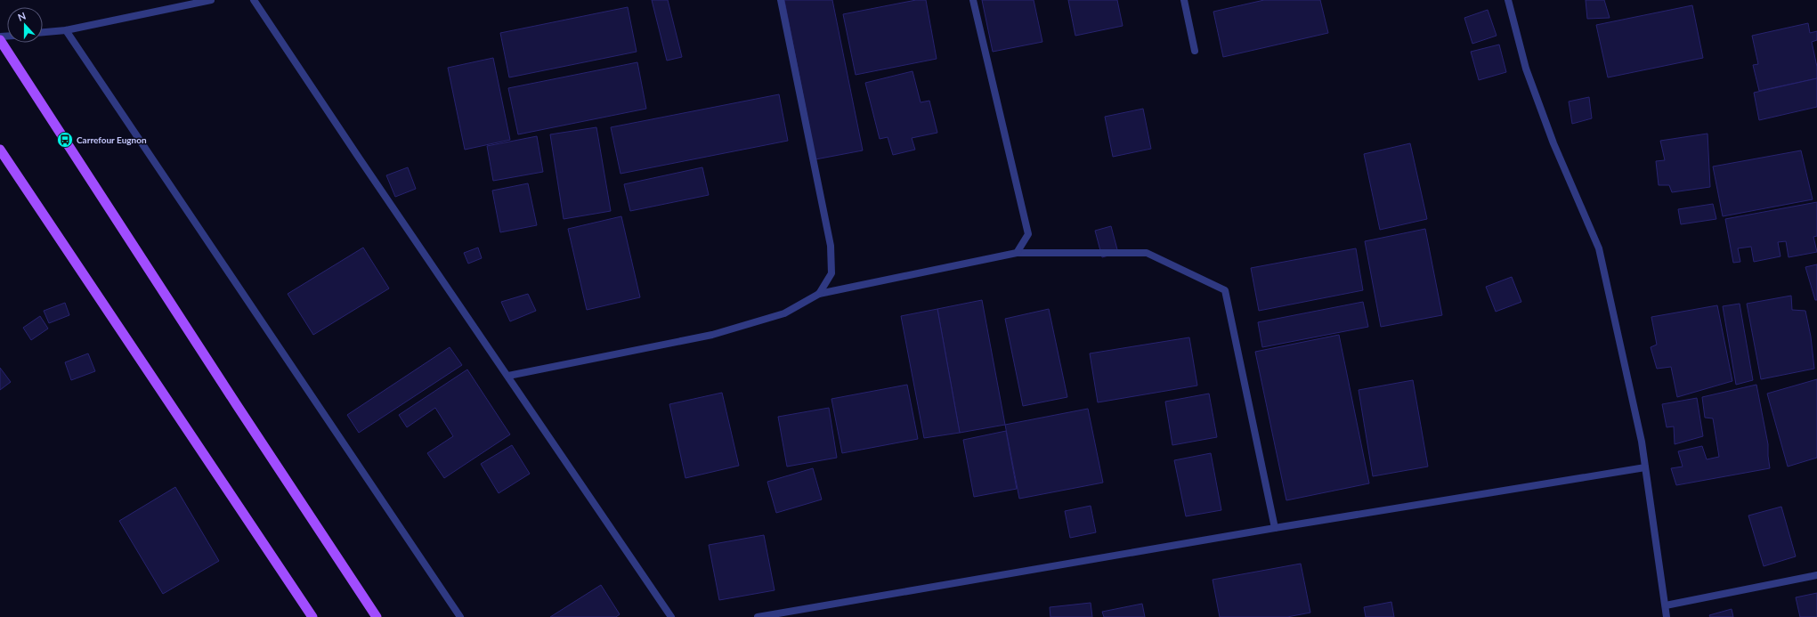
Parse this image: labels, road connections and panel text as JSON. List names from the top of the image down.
{
  "places": {
    "bus stop": ["Carrefour Eugnon"]
  },
  "north": "top"
}
